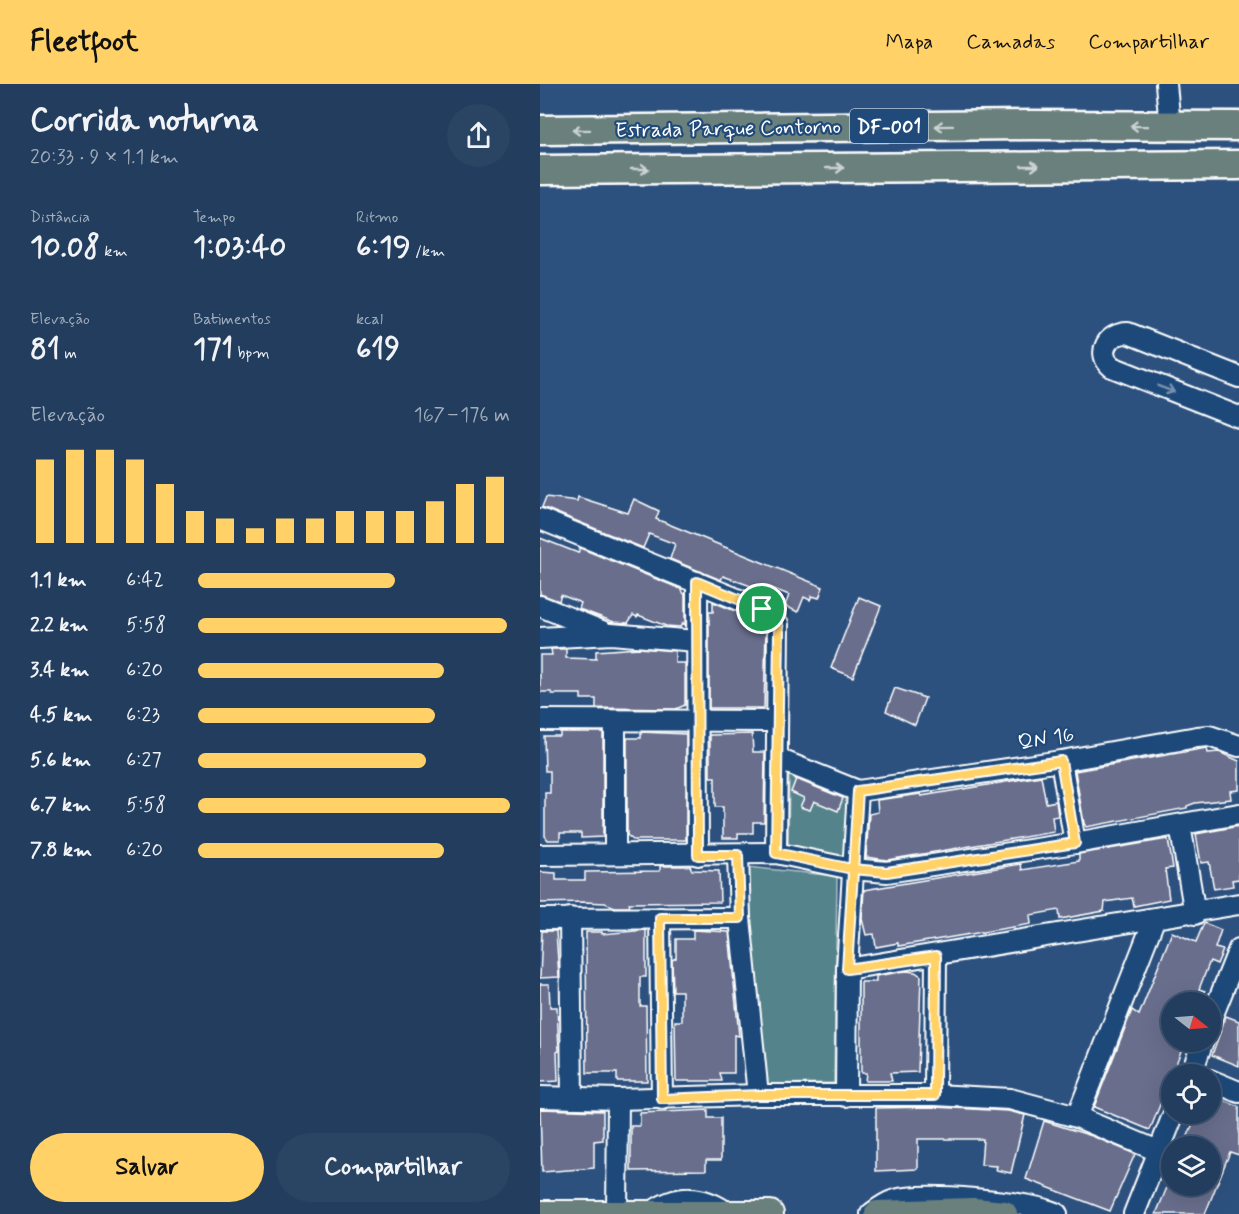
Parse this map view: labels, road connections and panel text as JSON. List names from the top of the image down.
{
  "streets": {
    "highway": ["DF-001", "Estrada Parque Contorno"],
    "street": ["QN 16"]
  },
  "north": "right",
  "page": {
    "header": "Fleetfoot",
    "nav": ["Mapa", "Camadas", "Compartilhar"],
    "heading": ["Corrida noturna", "20:33 · 9 × 1.1 km"],
    "stats": [
      ["Distância", "10.08 km"],
      ["Tempo", "1:03:40"],
      ["Ritmo", "6:19 /km"],
      ["Elevação", "81 m"],
      ["Batimentos", "171 bpm"],
      ["kcal", "619"]
    ],
    "chart": ["Elevação", "167–176 m"],
    "list": [
      {
        "name": "1.1 km",
        "note": "6:42"
      },
      {
        "name": "2.2 km",
        "note": "5:58"
      },
      {
        "name": "3.4 km",
        "note": "6:20"
      },
      {
        "name": "4.5 km",
        "note": "6:23"
      },
      {
        "name": "5.6 km",
        "note": "6:27"
      },
      {
        "name": "6.7 km",
        "note": "5:58"
      },
      {
        "name": "7.8 km",
        "note": "6:20"
      }
    ],
    "buttons": ["Salvar", "Compartilhar"]
  }
}
